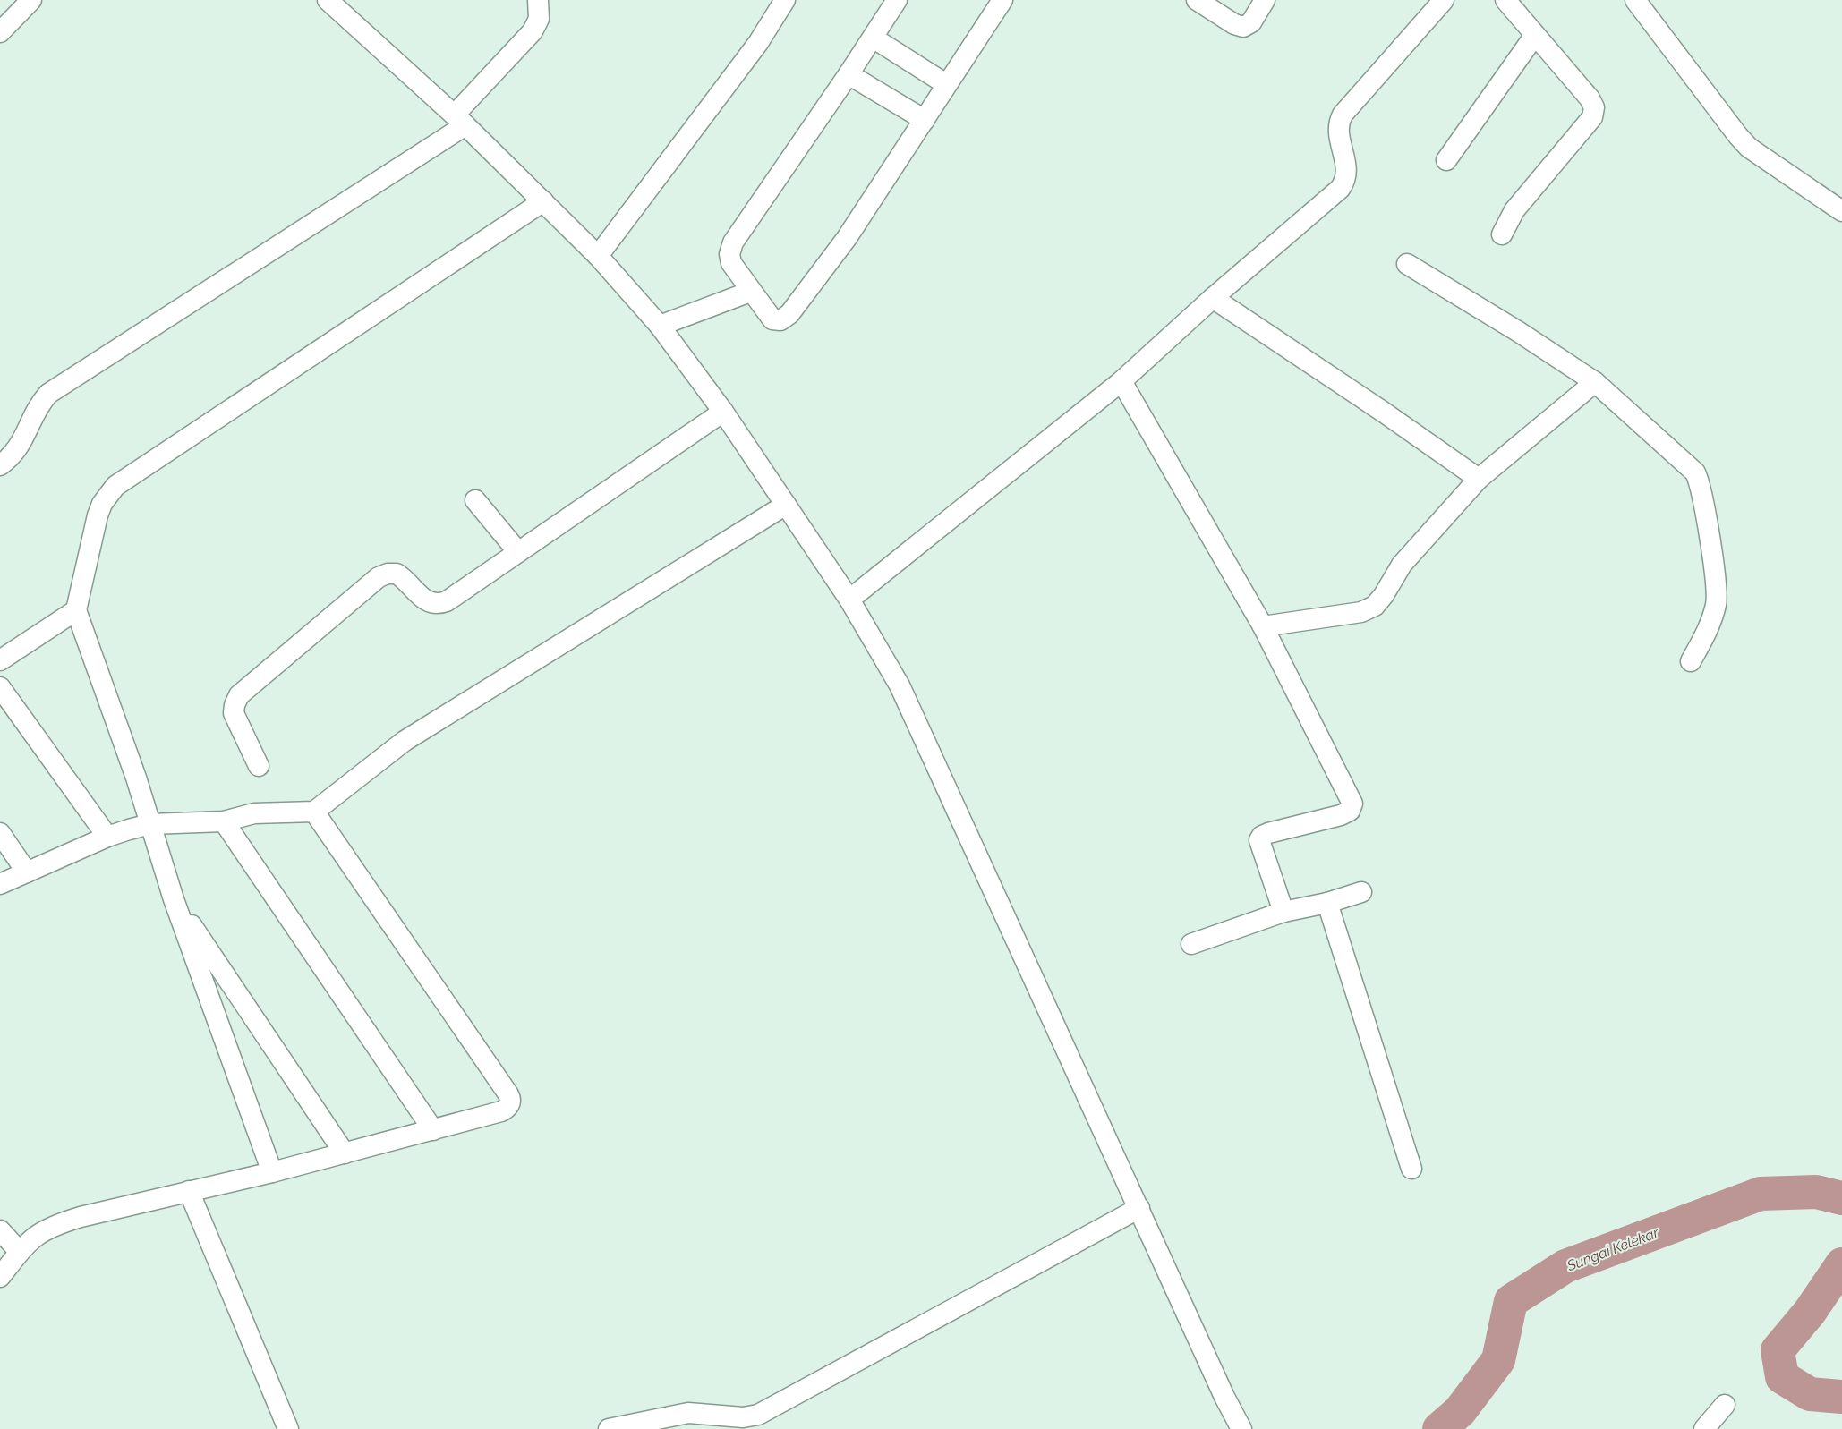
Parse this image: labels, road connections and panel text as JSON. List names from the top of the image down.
{
  "water": ["Sungai Kelekar"]
}
